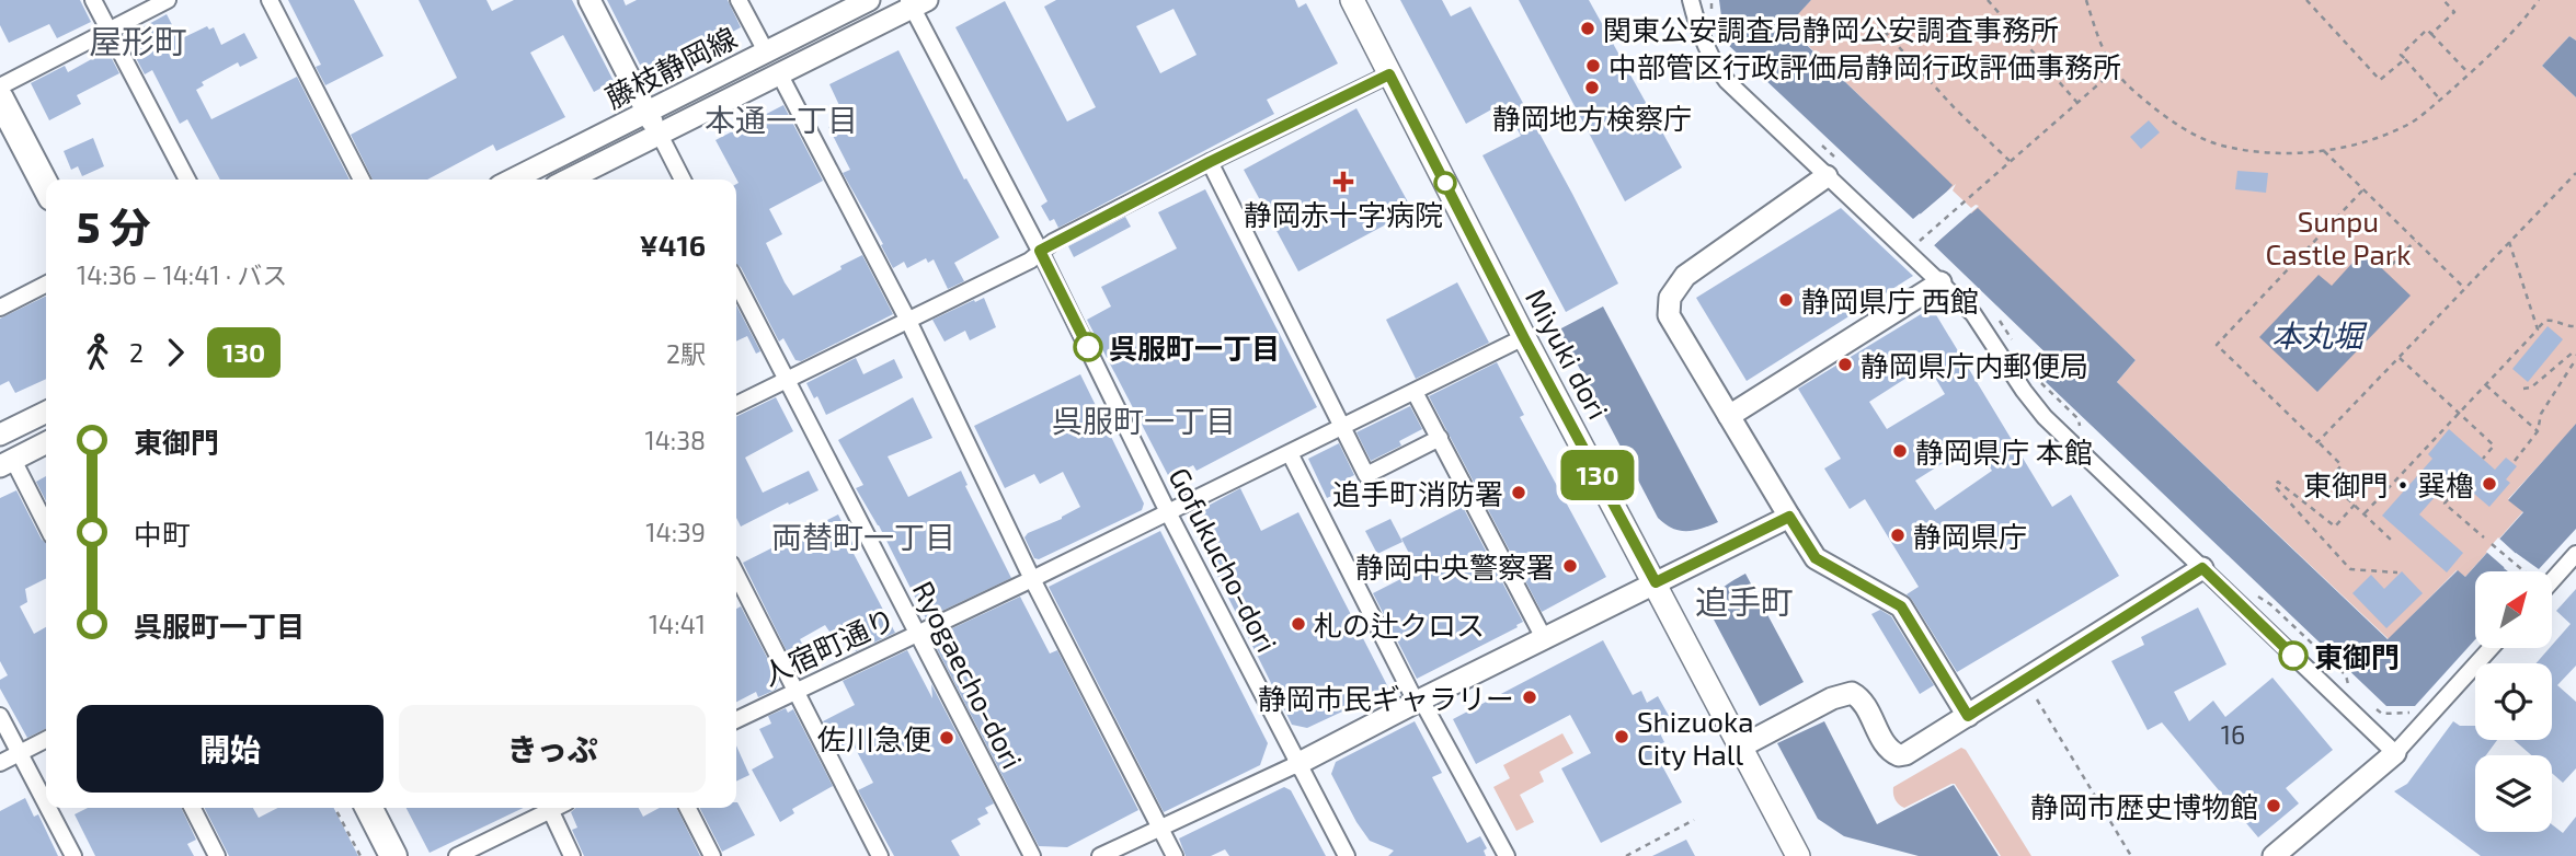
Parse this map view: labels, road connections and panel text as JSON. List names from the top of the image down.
{
  "streets": {
    "main road": ["Miyuki dori"],
    "street": [
      "藤枝静岡線",
      "Gofukucho-dori",
      "人宿町通り",
      "Ryogaecho-dori"
    ]
  },
  "crossings": [
    ["藤枝静岡線", "Gofukucho-dori"],
    ["Miyuki dori", "人宿町通り"],
    ["Gofukucho-dori", "人宿町通り"],
    ["人宿町通り", "Ryogaecho-dori"]
  ],
  "districts": [
    "屋形町",
    "本通一丁目",
    "呉服町一丁目",
    "両替町一丁目",
    "追手町"
  ],
  "water": ["本丸堀"],
  "parks": ["Sunpu Castle Park"],
  "places": {
    "other": [
      "関東公安調査局静岡公安調査事務所",
      "中部管区行政評価局静岡行政評価事務所",
      "静岡地方検察庁",
      "静岡県庁 西館",
      "呉服町一丁目",
      "静岡県庁内郵便局",
      "静岡県庁 本館",
      "東御門・巽櫓",
      "追手町消防署",
      "静岡県庁",
      "静岡中央警察署",
      "札の辻クロス",
      "東御門",
      "静岡市民ギャラリー",
      "Shizuoka City Hall",
      "佐川急便",
      "静岡市歴史博物館"
    ],
    "health": ["静岡赤十字病院"]
  },
  "lines": ["bus line 130"],
  "house_numbers": ["16"],
  "north": "top right",
  "page": {
    "on_map": "130",
    "heading": ["5 分", "14:36 – 14:41 · バス", "¥416"],
    "legs": ["2", "130", "2駅"],
    "list": [
      {
        "name": "東御門",
        "value": "14:38"
      },
      {
        "name": "中町",
        "value": "14:39"
      },
      {
        "name": "呉服町一丁目",
        "value": "14:41"
      }
    ],
    "buttons": ["開始", "きっぷ"]
  }
}
